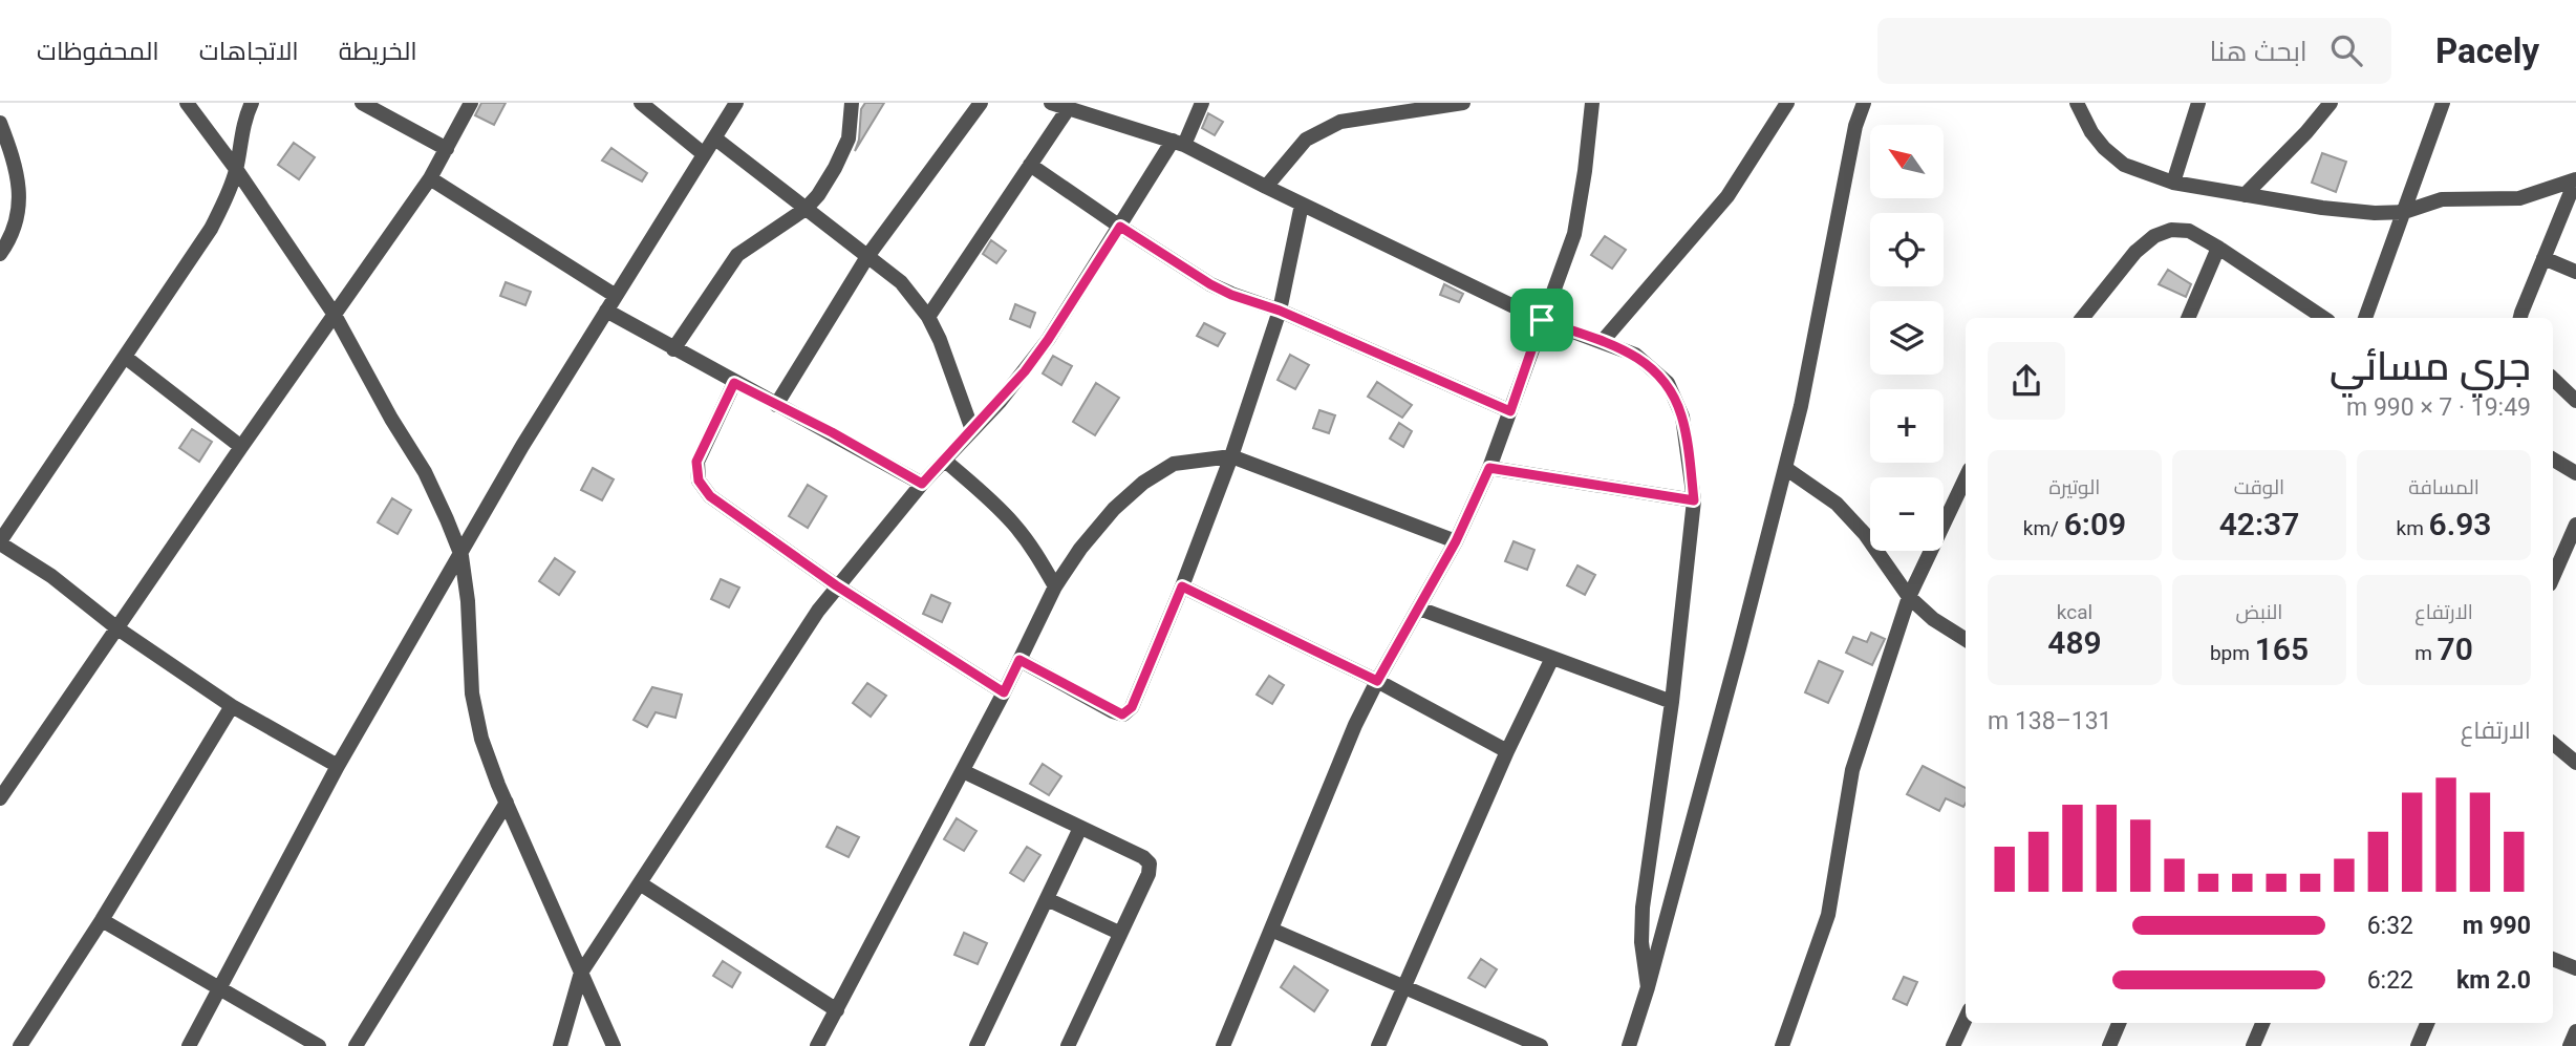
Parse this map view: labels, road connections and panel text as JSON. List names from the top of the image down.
{
  "north": "top left",
  "page": {
    "header": "Pacely",
    "search": "ابحث هنا",
    "nav": ["الخريطة", "الاتجاهات", "المحفوظات"],
    "map_buttons": ["+", "−"],
    "heading": ["جري مسائي", "19:49 · 7 × 990 m"],
    "stats": [
      ["المسافة", "6.93 km"],
      ["الوقت", "42:37"],
      ["الوتيرة", "6:09 /km"],
      ["الارتفاع", "70 m"],
      ["النبض", "165 bpm"],
      ["kcal", "489"]
    ],
    "chart": ["الارتفاع", "131–138 m"],
    "list": [
      {
        "name": "990 m",
        "note": "6:32"
      },
      {
        "name": "2.0 km",
        "note": "6:22"
      }
    ]
  }
}
